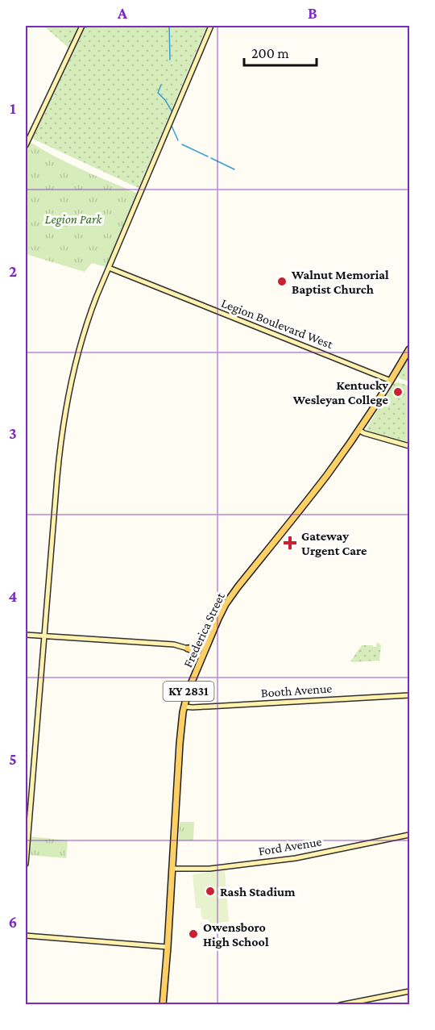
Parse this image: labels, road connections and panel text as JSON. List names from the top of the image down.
{
  "streets": {
    "main road": ["Frederica Street", "KY 2831"],
    "street": ["Legion Boulevard West", "Booth Avenue", "Ford Avenue"]
  },
  "crossings": [
    ["Legion Boulevard West", "Frederica Street"],
    ["Frederica Street", "Booth Avenue"],
    ["Frederica Street", "Ford Avenue"]
  ],
  "parks": ["Legion Park"],
  "places": {
    "other": [
      "Walnut Memorial Baptist Church",
      "Kentucky Wesleyan College",
      "Rash Stadium",
      "Owensboro High School"
    ],
    "health": ["Gateway Urgent Care"]
  },
  "scale_bar": "200 m",
  "grid": {
    "columns": ["A", "B"],
    "rows": [
      "1",
      "2",
      "3",
      "4",
      "5",
      "6"
    ]
  }
}
